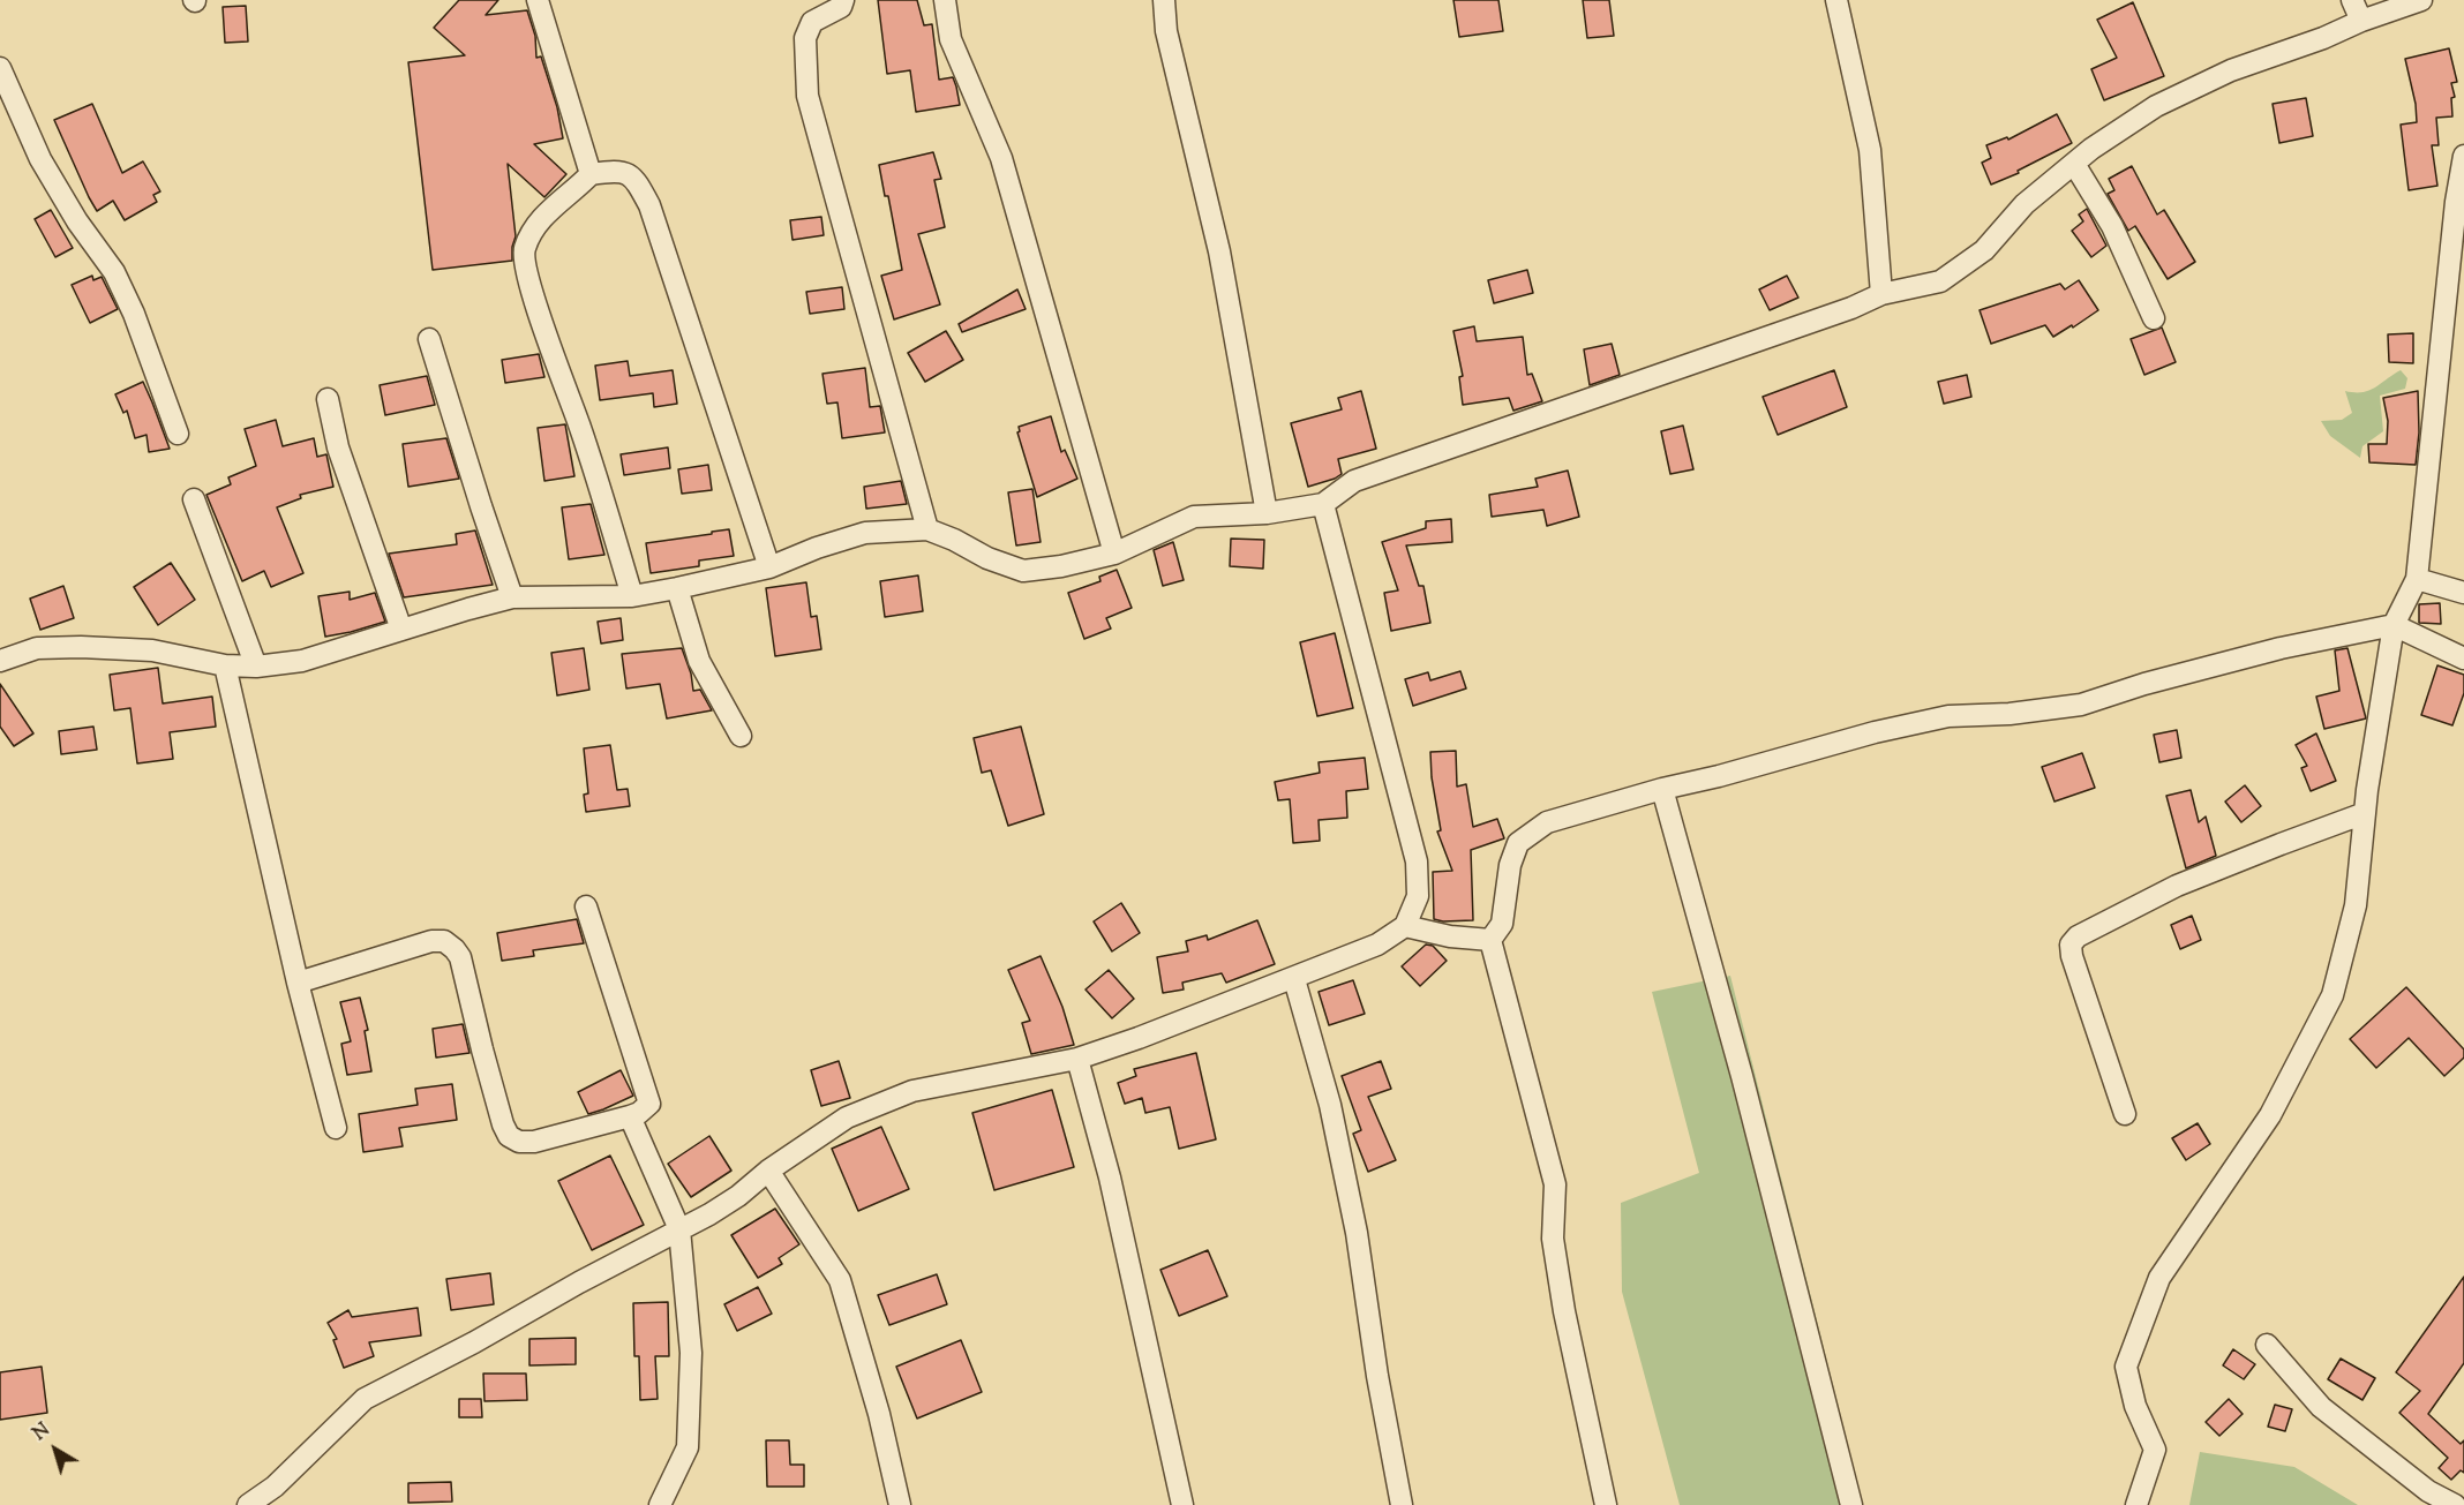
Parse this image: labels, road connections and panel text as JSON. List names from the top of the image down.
{
  "north": "top left"
}
